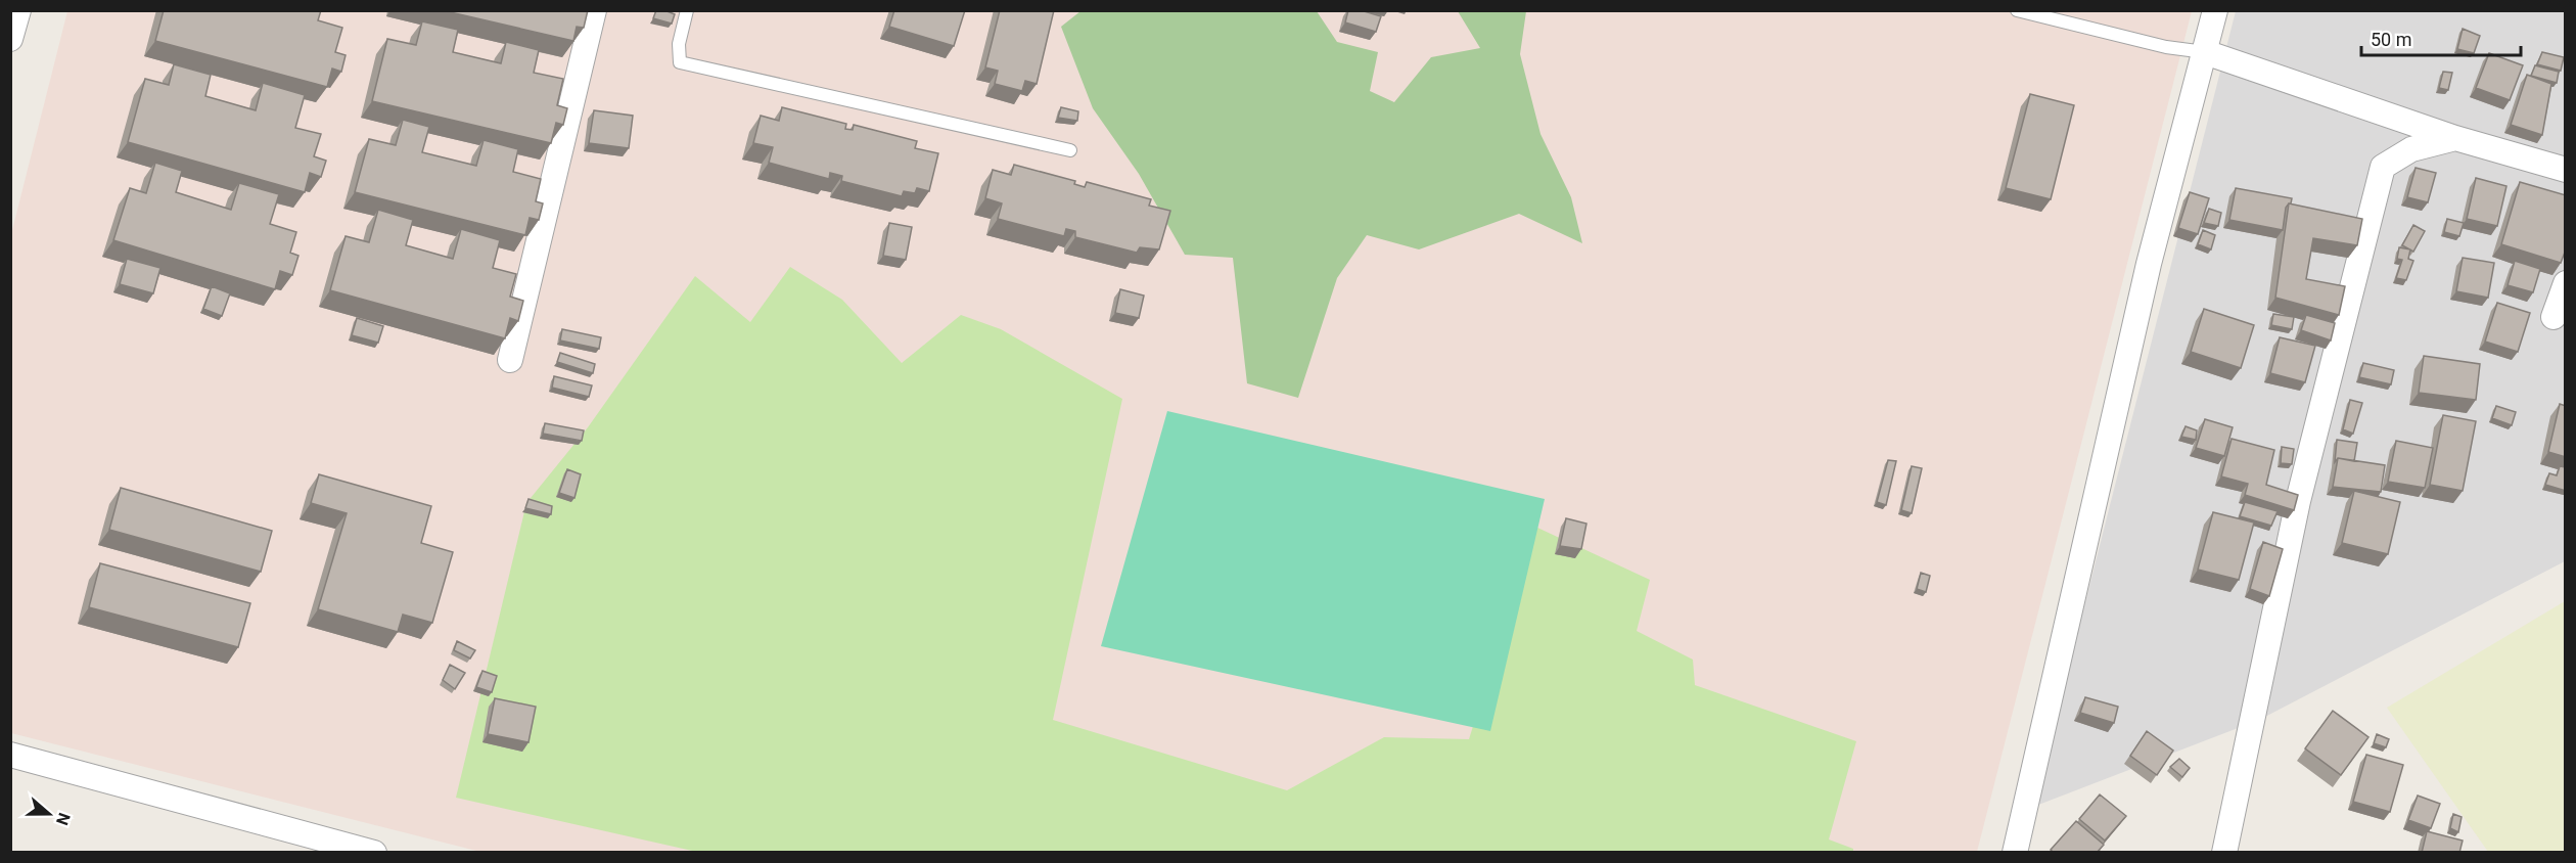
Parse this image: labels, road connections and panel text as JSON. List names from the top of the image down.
{
  "scale_bar": "50 m",
  "north": "right"
}
